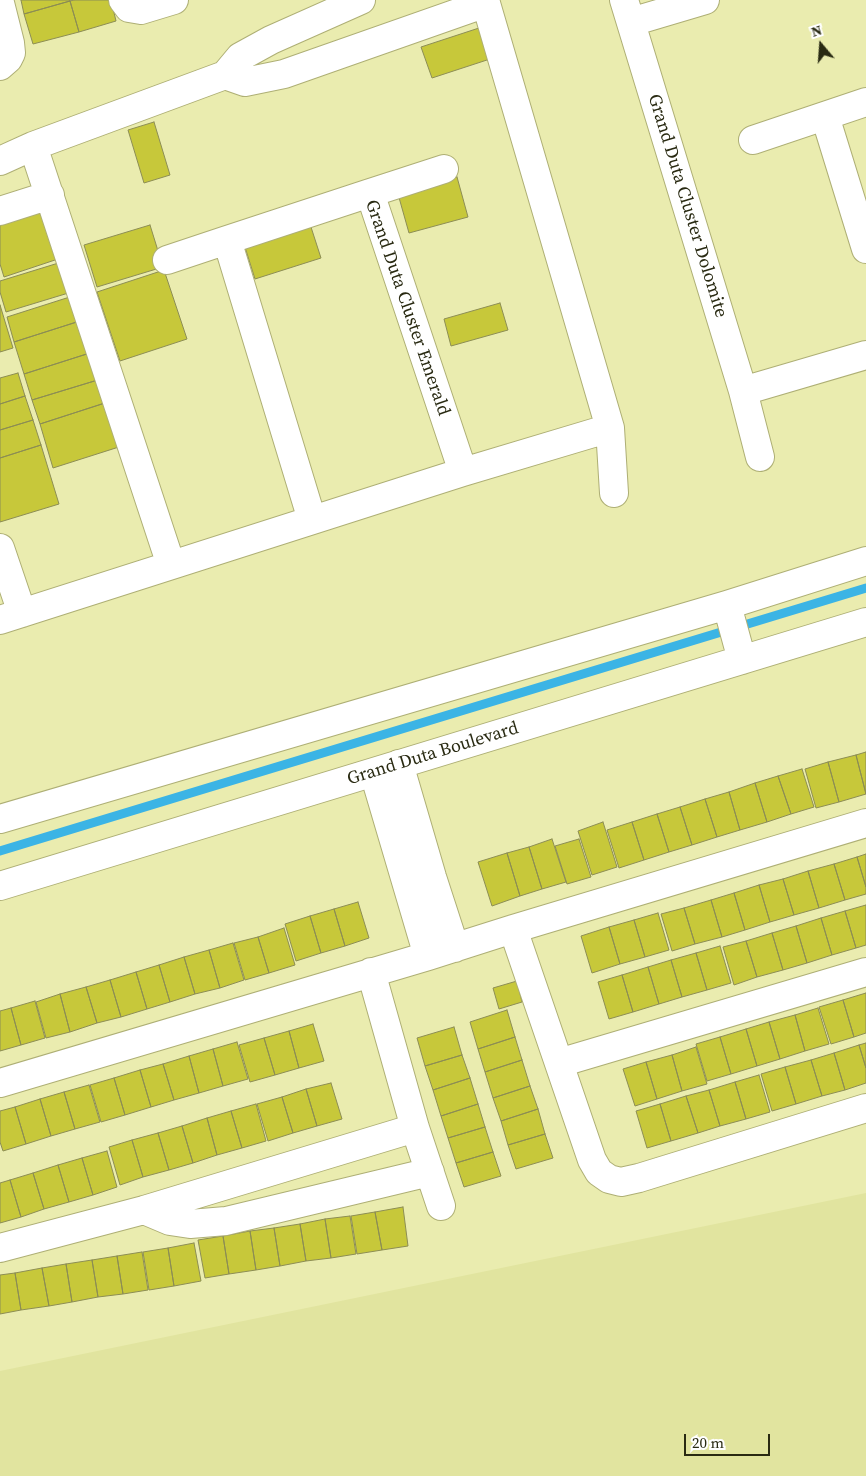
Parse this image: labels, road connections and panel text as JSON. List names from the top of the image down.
{
  "streets": {
    "street": ["Grand Duta Cluster Dolomite", "Grand Duta Cluster Emerald", "Grand Duta Boulevard"]
  },
  "scale_bar": "20 m",
  "north": "top"
}
